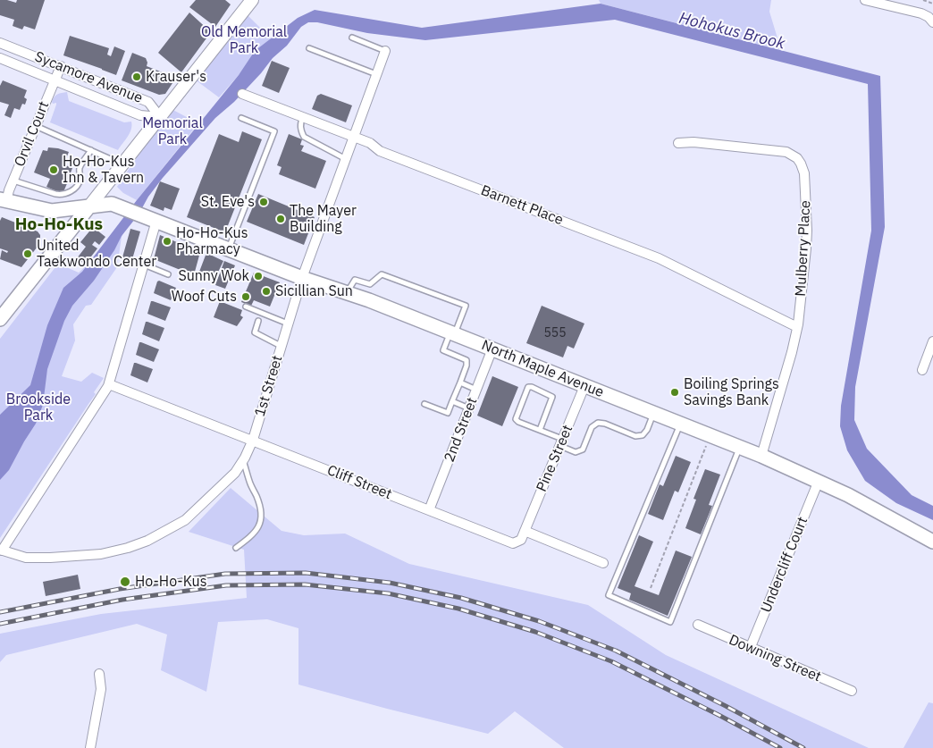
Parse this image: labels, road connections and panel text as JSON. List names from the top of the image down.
{
  "streets": {
    "main road": ["North Maple Avenue"],
    "street": [
      "Sycamore Avenue",
      "Orvil Court",
      "Barnett Place",
      "Mulberry Place",
      "1st Street",
      "2nd Street",
      "Pine Street",
      "Cliff Street",
      "Undercliff Court",
      "Downing Street"
    ]
  },
  "crossings": [
    ["Sycamore Avenue", "Orvil Court"],
    ["Orvil Court", "North Maple Avenue"],
    ["Barnett Place", "Mulberry Place"],
    ["Barnett Place", "1st Street"],
    ["Mulberry Place", "North Maple Avenue"],
    ["North Maple Avenue", "1st Street"],
    ["North Maple Avenue", "2nd Street"],
    ["North Maple Avenue", "Pine Street"],
    ["North Maple Avenue", "Undercliff Court"],
    ["1st Street", "Cliff Street"],
    ["2nd Street", "Cliff Street"],
    ["Pine Street", "Cliff Street"],
    ["Undercliff Court", "Downing Street"]
  ],
  "districts": ["Ho-Ho-Kus"],
  "water": ["Hohokus Brook"],
  "parks": ["Old Memorial Park", "Memorial Park", "Brookside Park"],
  "places": [
    "Krauser's",
    "Ho-Ho-Kus Inn & Tavern",
    "St. Eve's",
    "The Mayer Building",
    "Ho-Ho-Kus Pharmacy",
    "United Taekwondo Center",
    "Sunny Wok",
    "Sicillian Sun",
    "Woof Cuts",
    "Boiling Springs Savings Bank",
    "Ho-Ho-Kus"
  ],
  "house_numbers": ["555"]
}
